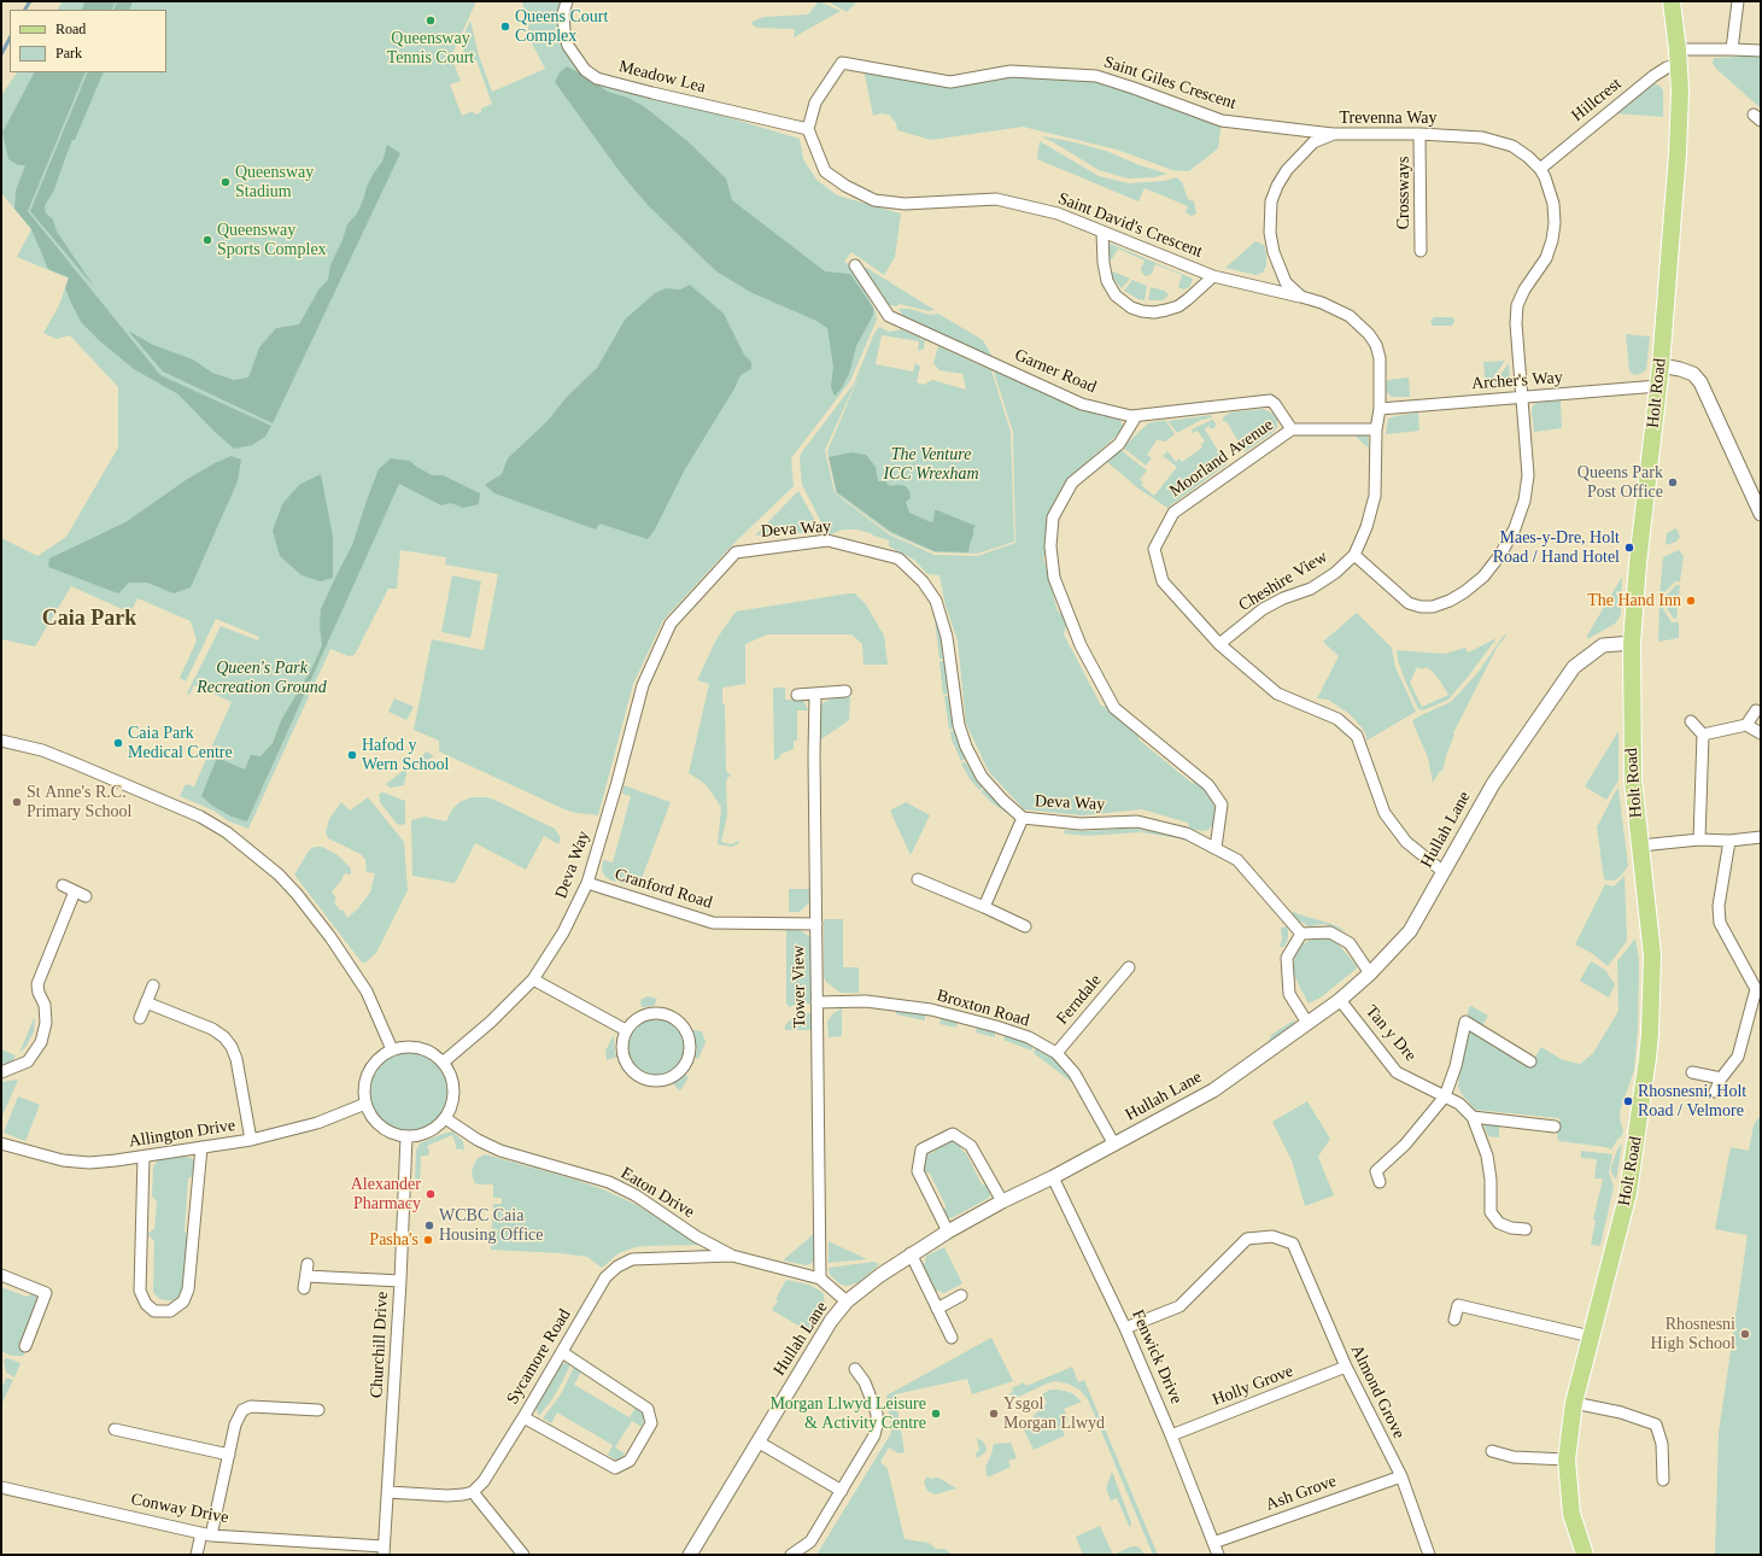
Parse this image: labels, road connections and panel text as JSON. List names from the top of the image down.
{
  "streets": {
    "main road": ["Holt Road"],
    "street": [
      "Meadow Lea",
      "Saint Giles Crescent",
      "Hillcrest",
      "Trevenna Way",
      "Crossways",
      "Saint David's Crescent",
      "Garner Road",
      "Archer's Way",
      "Moorland Avenue",
      "Deva Way",
      "Cheshire View",
      "Hullah Lane",
      "Cranford Road",
      "Tower View",
      "Ferndale",
      "Broxton Road",
      "Tan y Dre",
      "Allington Drive",
      "Eaton Drive",
      "Churchill Drive",
      "Sycamore Road",
      "Fenwick Drive",
      "Holly Grove",
      "Almond Grove",
      "Ash Grove",
      "Conway Drive"
    ]
  },
  "crossings": [
    ["Meadow Lea", "Saint Giles Crescent"],
    ["Meadow Lea", "Saint David's Crescent"],
    ["Saint Giles Crescent", "Trevenna Way"],
    ["Saint Giles Crescent", "Saint David's Crescent"],
    ["Hillcrest", "Trevenna Way"],
    ["Hillcrest", "Holt Road"],
    ["Trevenna Way", "Crossways"],
    ["Trevenna Way", "Saint David's Crescent"],
    ["Trevenna Way", "Archer's Way"],
    ["Trevenna Way", "Moorland Avenue"],
    ["Trevenna Way", "Cheshire View"],
    ["Garner Road", "Moorland Avenue"],
    ["Archer's Way", "Holt Road"],
    ["Holt Road", "Hullah Lane"],
    ["Moorland Avenue", "Cheshire View"],
    ["Moorland Avenue", "Hullah Lane"],
    ["Deva Way", "Cranford Road"],
    ["Deva Way", "Allington Drive"],
    ["Deva Way", "Eaton Drive"],
    ["Deva Way", "Churchill Drive"],
    ["Hullah Lane", "Broxton Road"],
    ["Hullah Lane", "Tan y Dre"],
    ["Hullah Lane", "Eaton Drive"],
    ["Hullah Lane", "Fenwick Drive"],
    ["Cranford Road", "Tower View"],
    ["Tower View", "Broxton Road"],
    ["Tower View", "Eaton Drive"],
    ["Ferndale", "Broxton Road"],
    ["Allington Drive", "Eaton Drive"],
    ["Allington Drive", "Churchill Drive"],
    ["Eaton Drive", "Churchill Drive"],
    ["Eaton Drive", "Sycamore Road"],
    ["Churchill Drive", "Conway Drive"],
    ["Fenwick Drive", "Holly Grove"],
    ["Fenwick Drive", "Almond Grove"],
    ["Fenwick Drive", "Ash Grove"],
    ["Holly Grove", "Almond Grove"],
    ["Almond Grove", "Ash Grove"]
  ],
  "districts": ["Caia Park"],
  "parks": ["The Venture ICC Wrexham", "Queen's Park Recreation Ground"],
  "places": [
    "Queensway Tennis Court",
    "Queens Court Complex",
    "Queensway Stadium",
    "Queensway Sports Complex",
    "Queens Park Post Office",
    "Maes-y-Dre, Holt Road / Hand Hotel",
    "The Hand Inn",
    "Caia Park Medical Centre",
    "Hafod y Wern School",
    "St Anne's R.C. Primary School",
    "Rhosnesni, Holt Road / Velmore",
    "Alexander Pharmacy",
    "WCBC Caia Housing Office",
    "Pasha's",
    "Rhosnesni High School",
    "Morgan Llwyd Leisure & Activity Centre",
    "Ysgol Morgan Llwyd"
  ],
  "legend": ["Road", "Park"]
}
